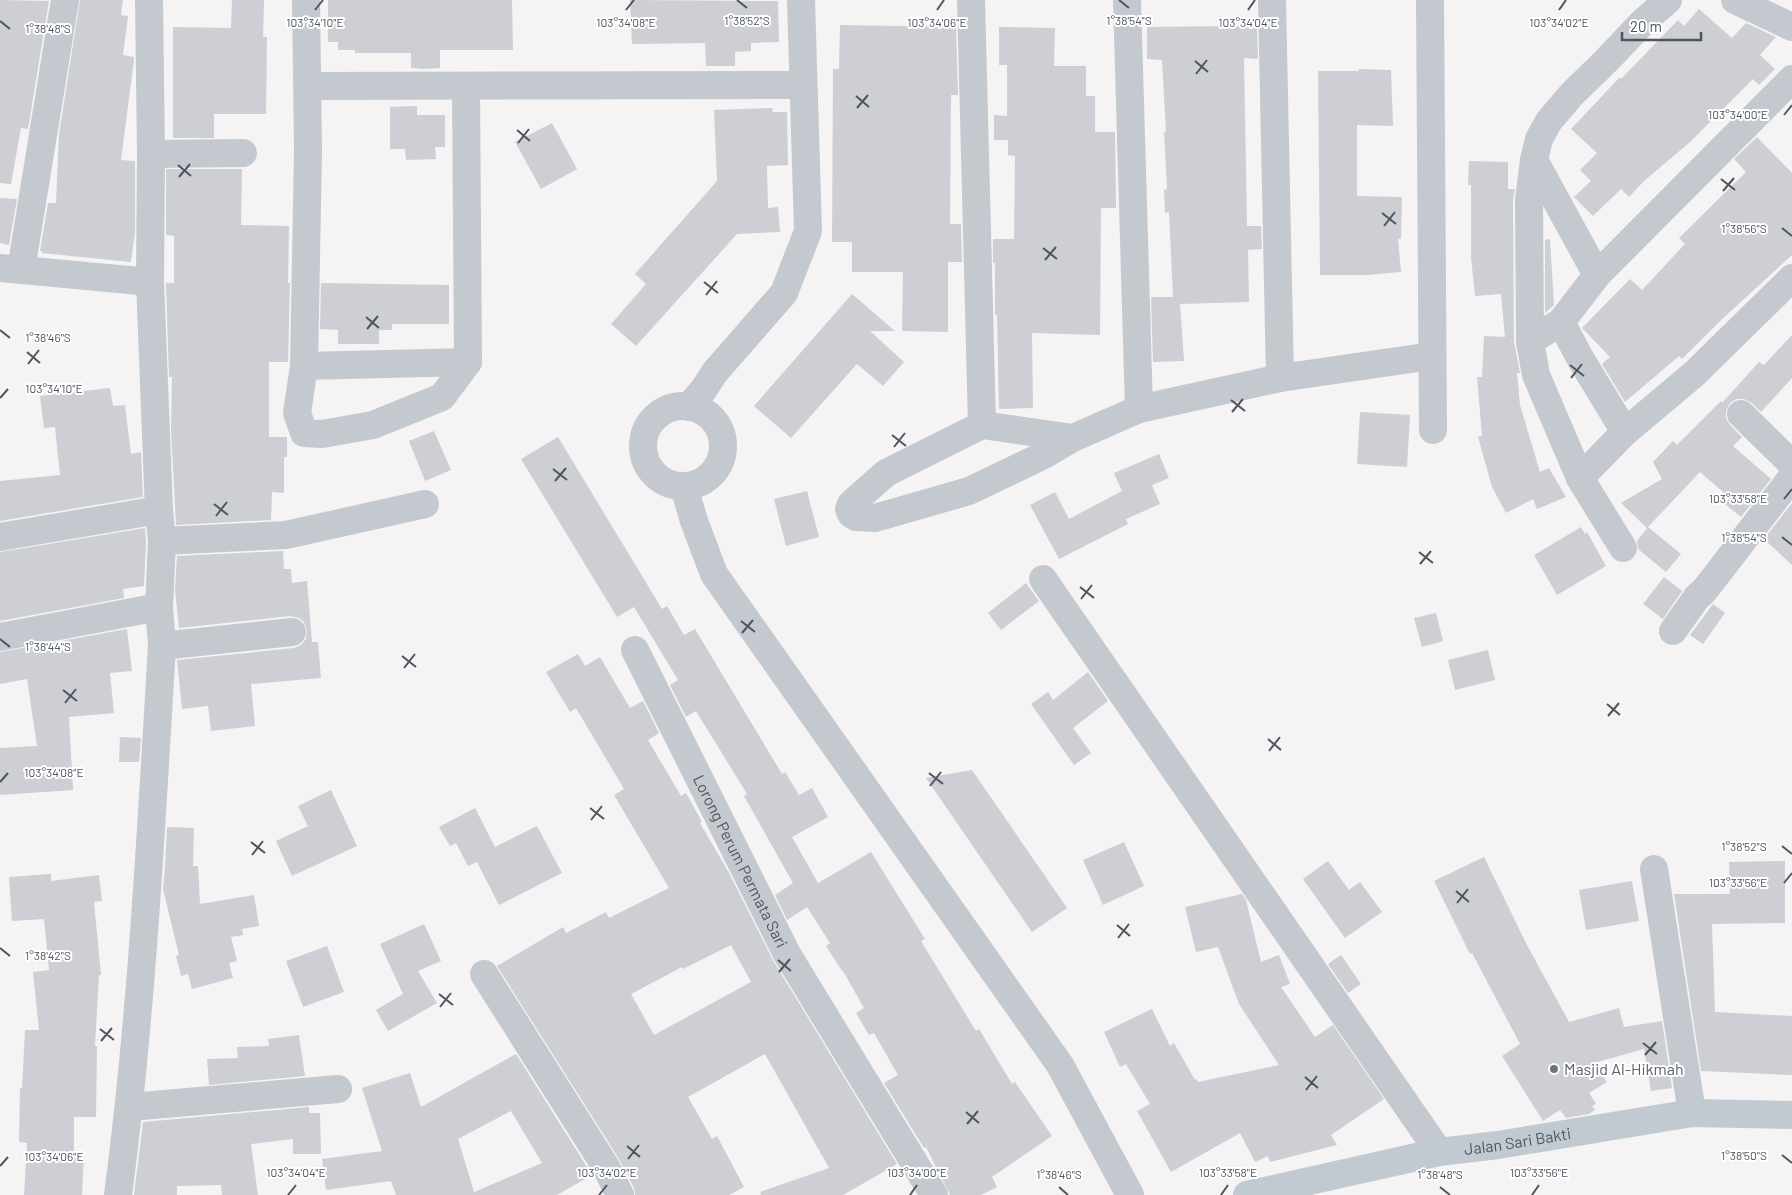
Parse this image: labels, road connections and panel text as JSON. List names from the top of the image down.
{
  "streets": {
    "main road": ["Jalan Sari Bakti"],
    "street": ["Lorong Perum Permata Sari"]
  },
  "places": ["Masjid Al-Hikmah"],
  "scale_bar": "20 m",
  "coordinates": [
    "1°38'52\"S",
    "1°38'54\"S",
    "103°34'10\"E",
    "103°34'08\"E",
    "103°34'06\"E",
    "103°34'04\"E",
    "103°34'02\"E",
    "1°38'48\"S",
    "103°34'00\"E",
    "1°38'56\"S",
    "1°38'46\"S",
    "103°33'58\"E",
    "1°38'44\"S",
    "103°33'56\"E",
    "1°38'42\"S",
    "1°38'50\"S"
  ]
}
